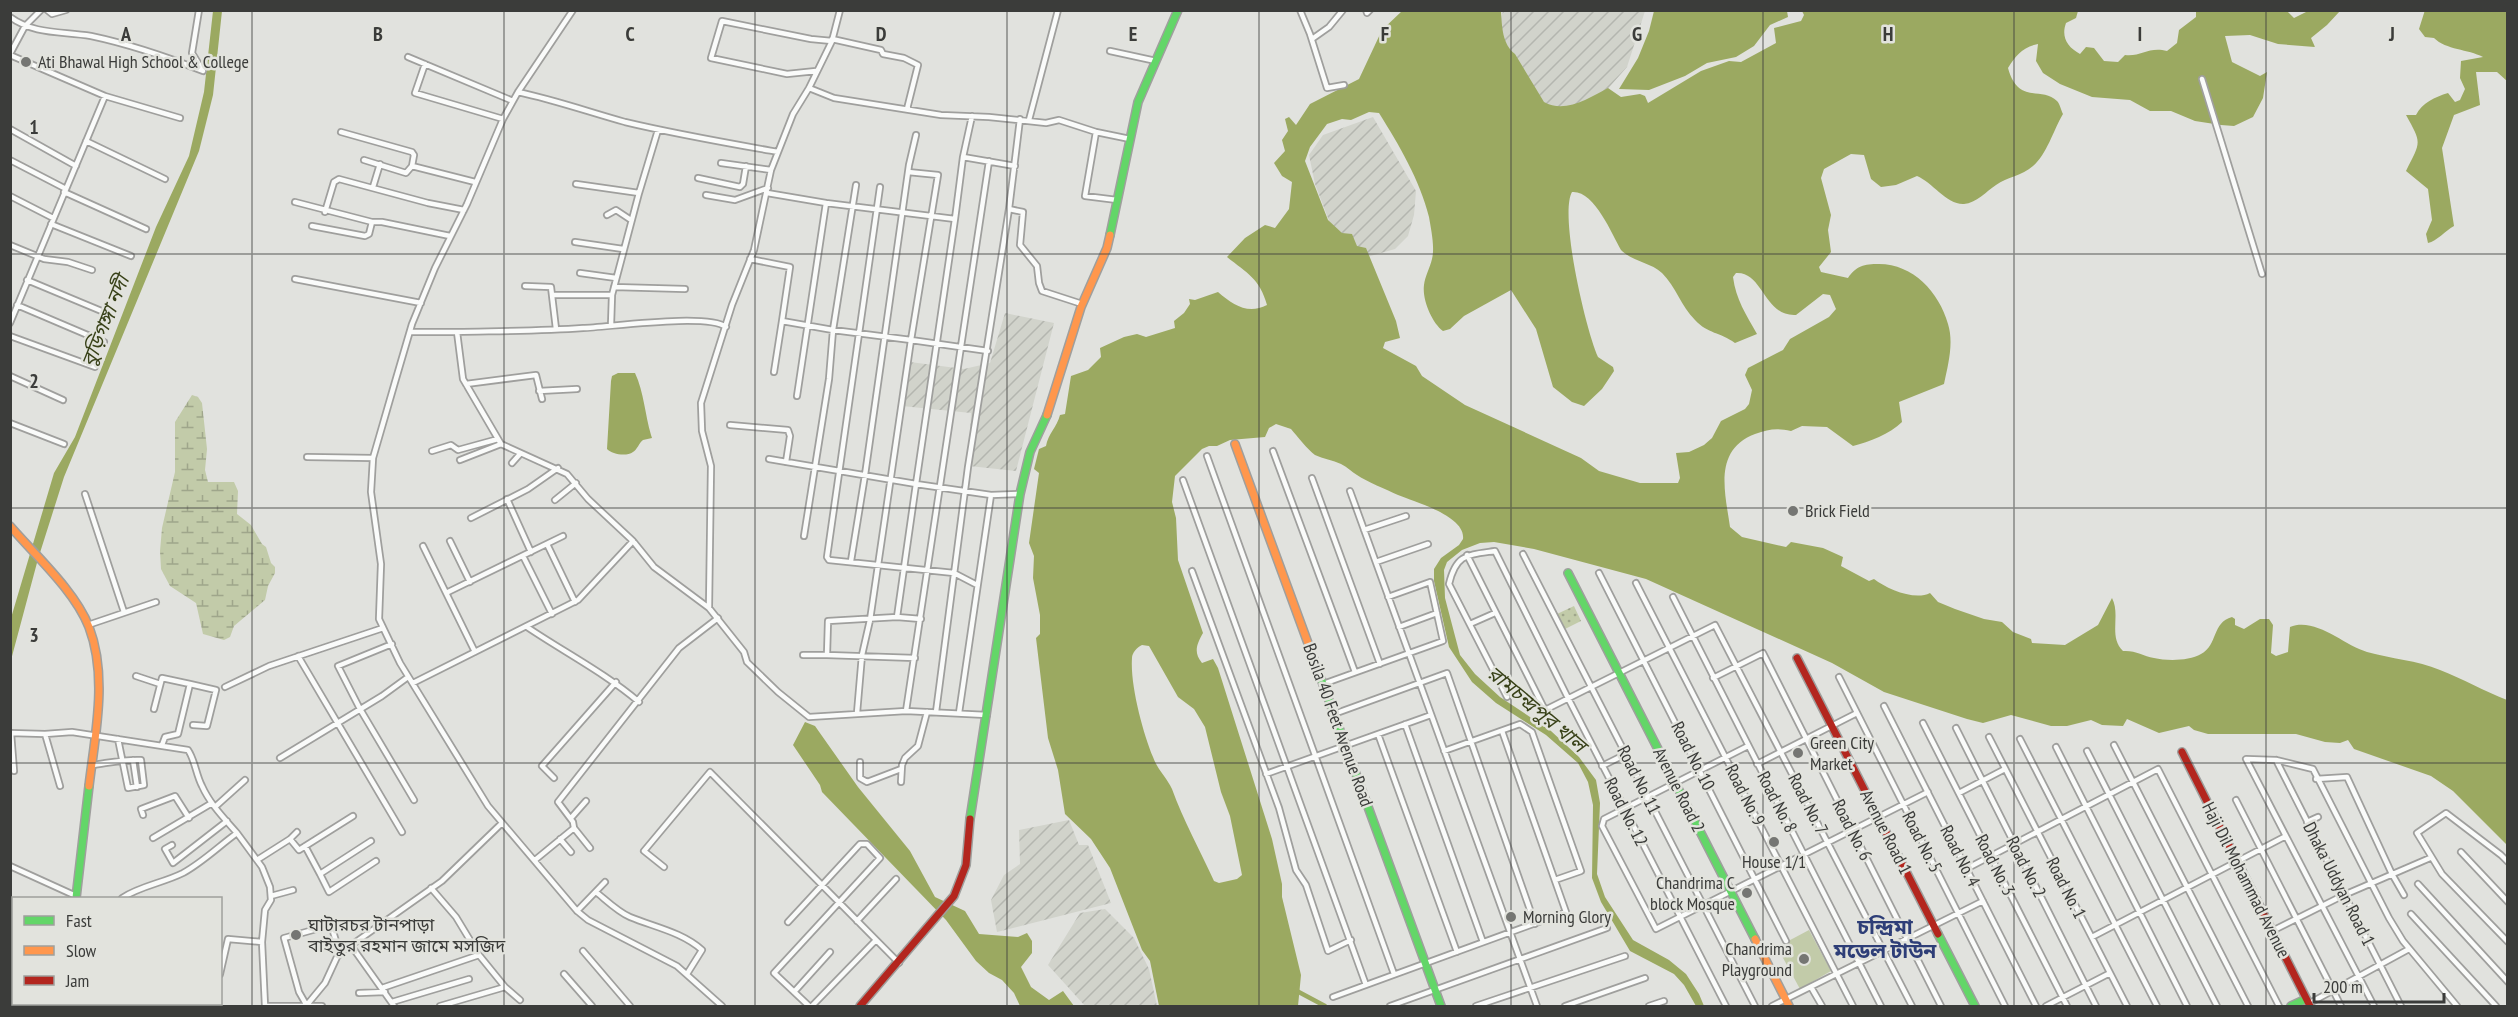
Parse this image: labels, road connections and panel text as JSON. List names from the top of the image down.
{
  "streets": {
    "street": [
      "Bosila 40 Feet Avenue Road",
      "Road No. 10",
      "Road No. 11",
      "Avenue Road 2",
      "Road No. 9",
      "Road No. 8",
      "Road No. 7",
      "Road No. 12",
      "Road No. 6",
      "Avenue Road 1",
      "Road No. 5",
      "Road No. 4",
      "Road No. 3",
      "Road No. 2",
      "Haji Dil Mohammad Avenue",
      "Dhaka Uddyan Road 1",
      "Road No. 1"
    ]
  },
  "crossings": [
    ["Road No. 8", "Road No. 7"],
    ["Road No. 7", "Road No. 6"]
  ],
  "districts": ["চন্দ্রিমা মডেল টাউন"],
  "water": ["বুড়িগঙ্গা নদী", "রামচন্দ্রপুর খাল"],
  "places": [
    "Ati Bhawal High School & College",
    "Brick Field",
    "Green City Market",
    "House 1/1",
    "Chandrima C block Mosque",
    "Morning Glory",
    "ঘাটারচর টানপাড়া বাইতুর রহমান জামে মসজিদ",
    "Chandrima Playground"
  ],
  "legend": ["Fast", "Slow", "Jam"],
  "scale_bar": "200 m",
  "grid": {
    "columns": [
      "A",
      "B",
      "C",
      "D",
      "E",
      "F",
      "G",
      "H",
      "I",
      "J"
    ],
    "rows": ["1", "2", "3"]
  }
}
